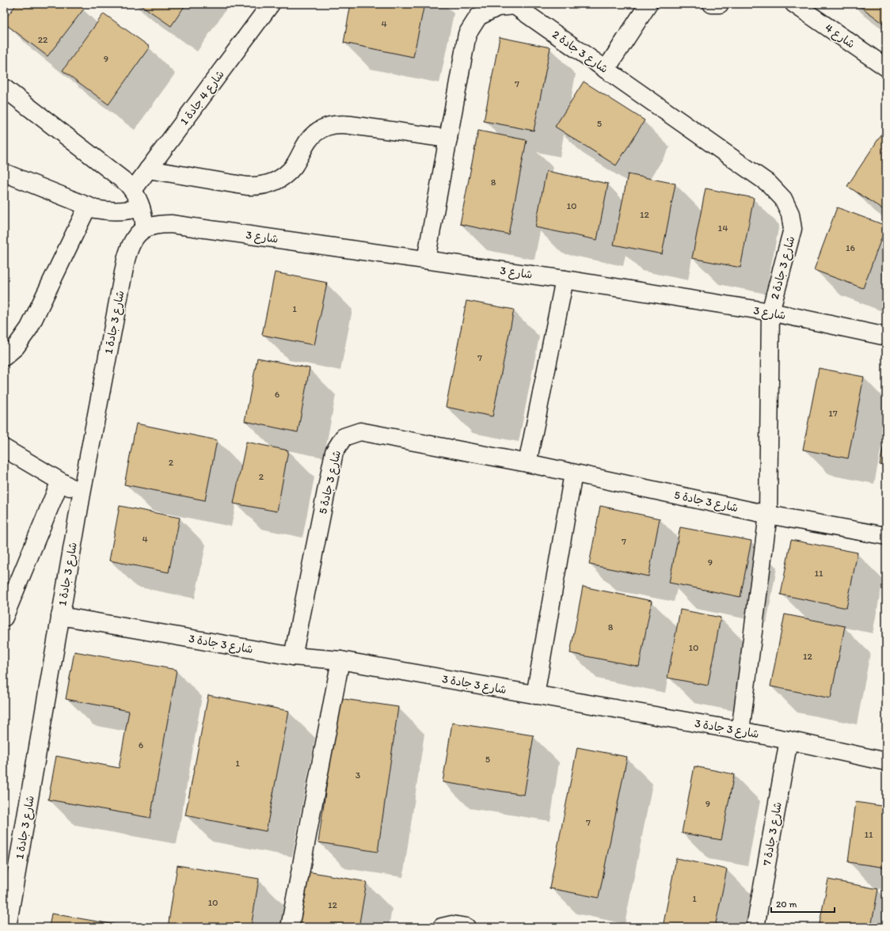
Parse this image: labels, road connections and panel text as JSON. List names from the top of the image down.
{
  "streets": {
    "street": [
      "شارع 4",
      "شارع 3 جادة 2",
      "شارع 4 جادة 1",
      "شارع 3",
      "شارع 3 جادة 1",
      "شارع 3 جادة 5",
      "شارع 3 جادة 3",
      "شارع 3 جادة 7"
    ]
  },
  "crossings": [
    ["شارع 3 جادة 2", "شارع 3"],
    ["شارع 3 جادة 2", "شارع 3 جادة 5"],
    ["شارع 3 جادة 2", "شارع 3 جادة 3"],
    ["شارع 3", "شارع 3 جادة 1"],
    ["شارع 3 جادة 1", "شارع 3 جادة 3"],
    ["شارع 3 جادة 5", "شارع 3 جادة 3"],
    ["شارع 3 جادة 3", "شارع 3 جادة 7"]
  ],
  "house_numbers": [
    "4",
    "22",
    "9",
    "7",
    "5",
    "8",
    "10",
    "12",
    "14",
    "16",
    "1",
    "7",
    "6",
    "17",
    "2",
    "2",
    "4",
    "7",
    "9",
    "11",
    "8",
    "10",
    "12",
    "6",
    "5",
    "1",
    "3",
    "9",
    "7",
    "11",
    "1",
    "10",
    "12"
  ],
  "scale_bar": "20 m"
}
